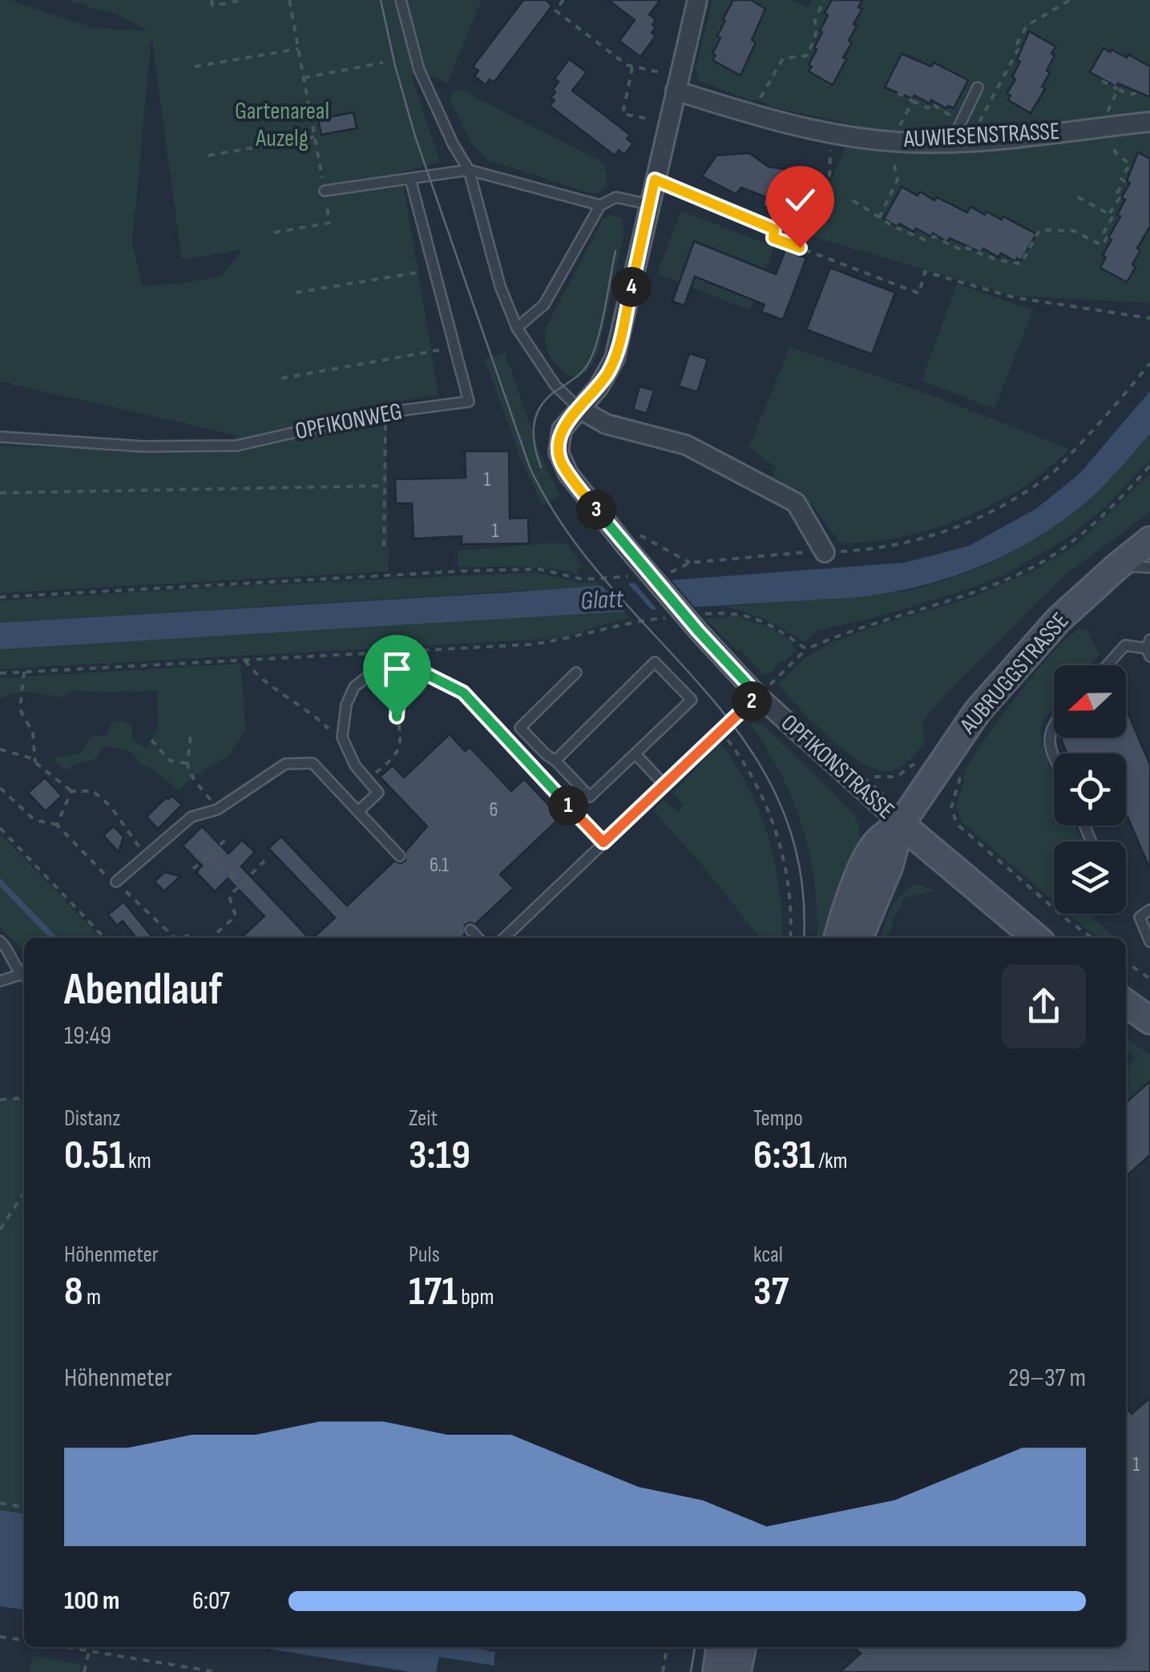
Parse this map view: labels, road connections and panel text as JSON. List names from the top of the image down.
{
  "streets": {
    "street": ["AUWIESENSTRASSE", "AUBRUGGSTRASSE", "OPFIKONSTRASSE"],
    "lane": ["OPFIKONWEG"]
  },
  "crossings": [
    ["AUWIESENSTRASSE", "OPFIKONSTRASSE"],
    ["AUBRUGGSTRASSE", "OPFIKONSTRASSE"]
  ],
  "water": ["Glatt"],
  "parks": ["Gartenareal Auzelg"],
  "house_numbers": [
    "1",
    "1",
    "6",
    "6.1",
    "1"
  ],
  "north": "left",
  "page": {
    "pins": [
      "4",
      "3",
      "2",
      "1"
    ],
    "heading": ["Abendlauf", "19:49"],
    "stats": [
      ["Distanz", "0.51 km"],
      ["Zeit", "3:19"],
      ["Tempo", "6:31 /km"],
      ["Höhenmeter", "8 m"],
      ["Puls", "171 bpm"],
      ["kcal", "37"]
    ],
    "chart": ["Höhenmeter", "29–37 m"],
    "list": [
      {
        "name": "100 m",
        "note": "6:07"
      }
    ]
  }
}
